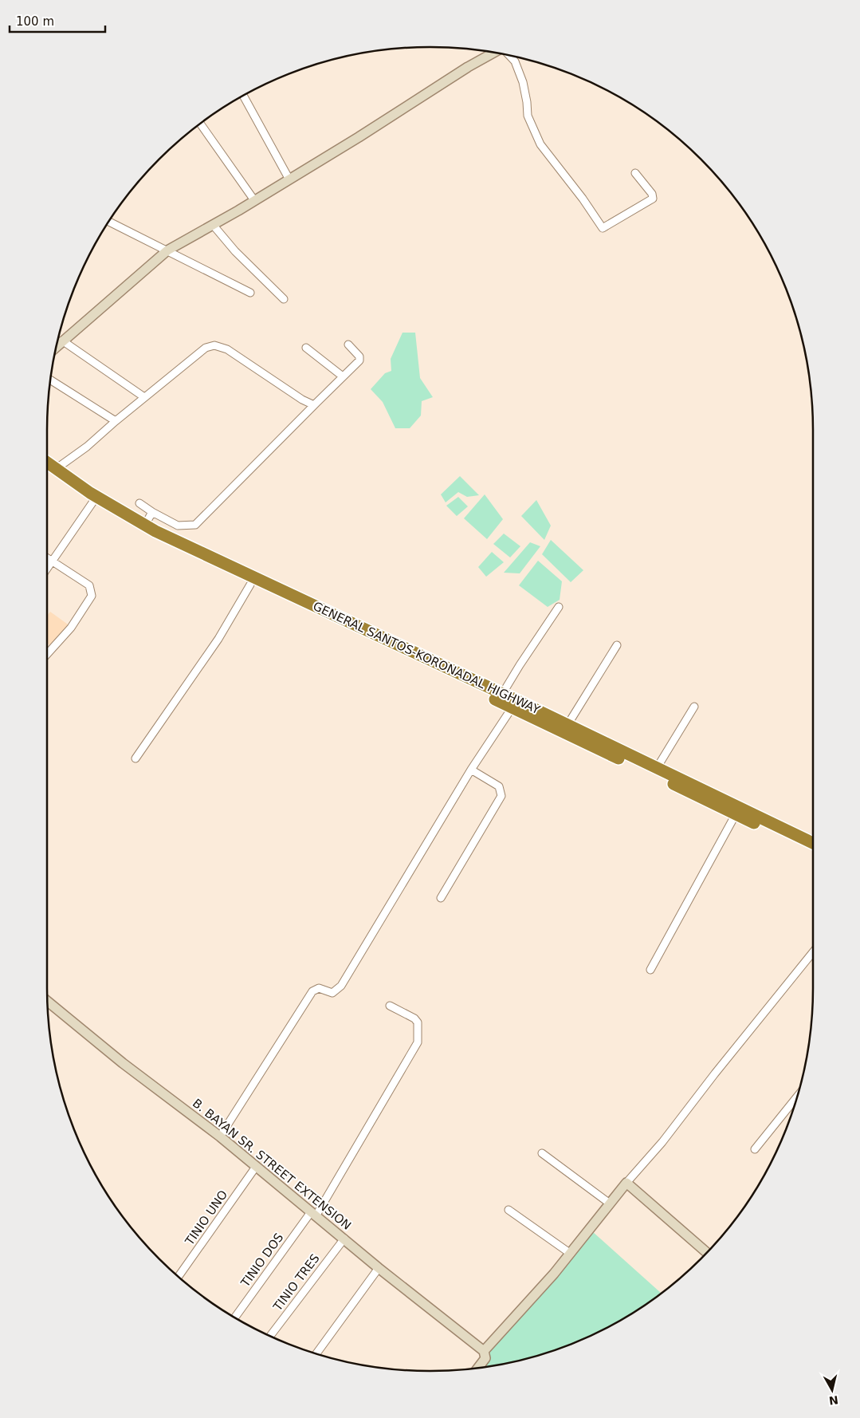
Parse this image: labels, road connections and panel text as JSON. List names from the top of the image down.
{
  "streets": {
    "highway": ["GENERAL SANTOS-KORONADAL HIGHWAY"],
    "street": [
      "B. BAYAN SR. STREET EXTENSION",
      "TINIO UNO",
      "TINIO DOS",
      "TINIO TRES"
    ]
  },
  "crossings": [
    ["B. BAYAN SR. STREET EXTENSION", "TINIO UNO"],
    ["B. BAYAN SR. STREET EXTENSION", "TINIO DOS"],
    ["B. BAYAN SR. STREET EXTENSION", "TINIO TRES"]
  ],
  "scale_bar": "100 m",
  "north": "bottom"
}
